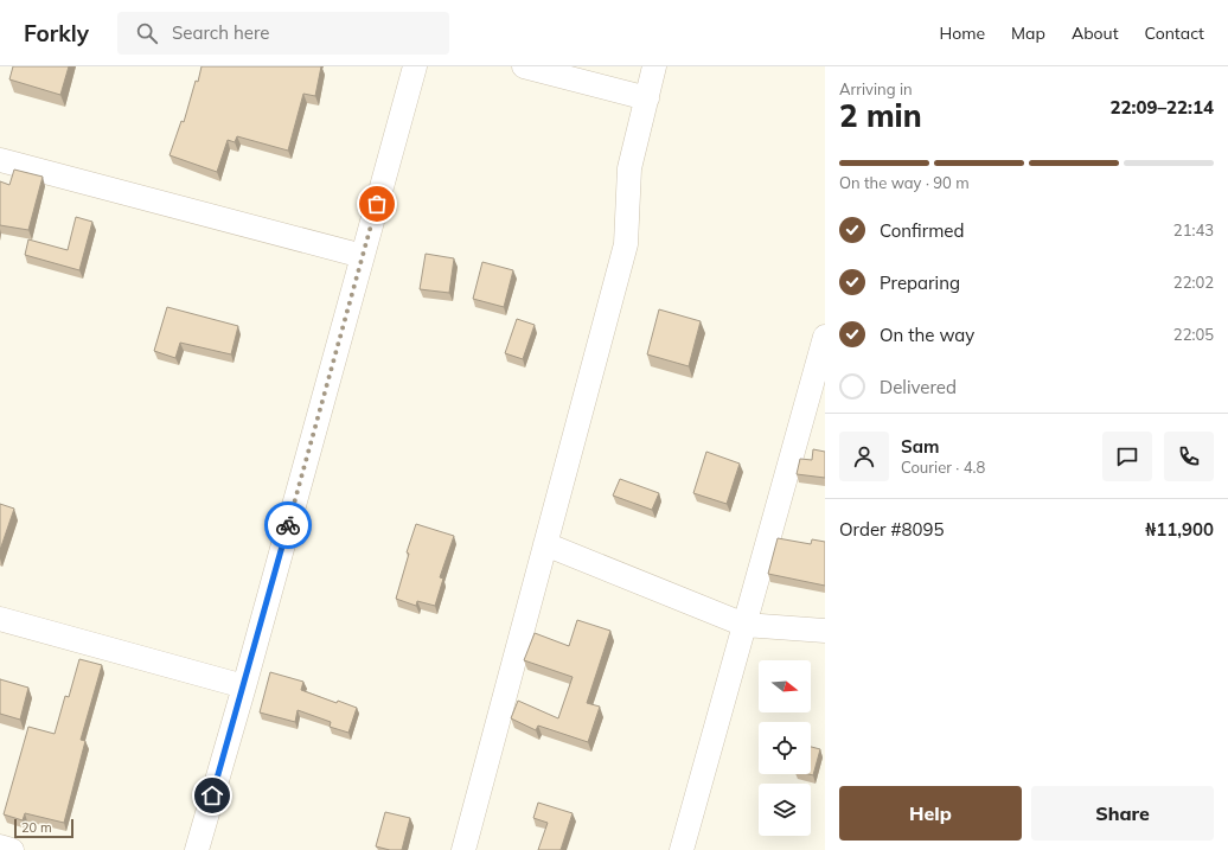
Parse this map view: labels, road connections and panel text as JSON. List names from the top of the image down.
{
  "scale_bar": "20 m",
  "north": "right",
  "page": {
    "header": "Forkly",
    "search": "Search here",
    "nav": [
      "Home",
      "Map",
      "About",
      "Contact"
    ],
    "heading": ["2 min", "Arriving in", "22:09–22:14"],
    "panel": [
      "Sam",
      "Courier · 4.8",
      "Order #8095",
      "₦11,900"
    ],
    "bar": "On the way · 90 m",
    "list": [
      ["Confirmed", "21:43"],
      ["Preparing", "22:02"],
      ["On the way", "22:05"],
      "Delivered"
    ],
    "buttons": ["Help", "Share"],
    "scale": "20 m"
  }
}
